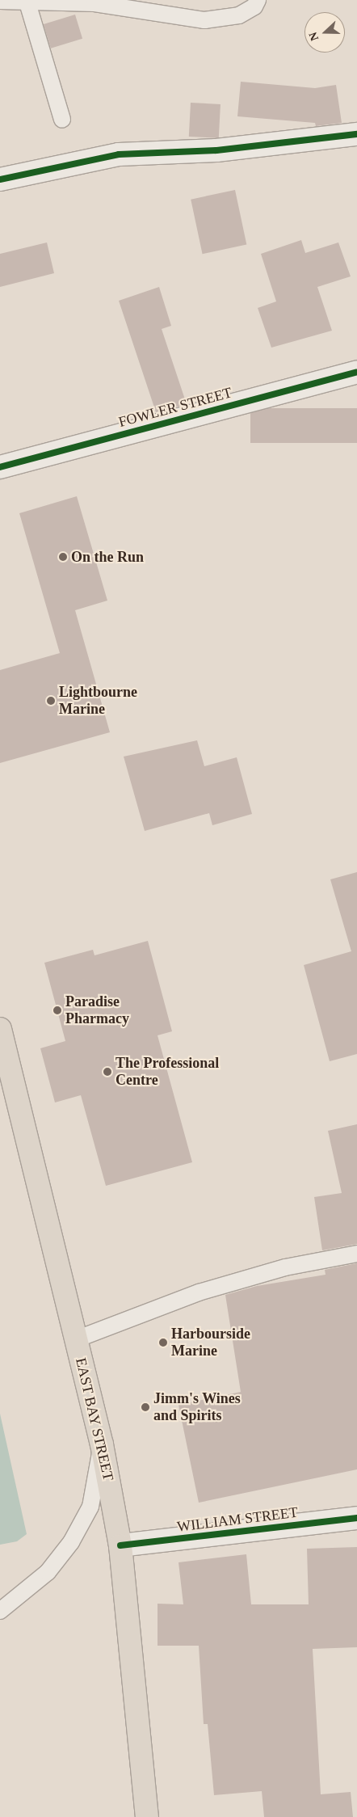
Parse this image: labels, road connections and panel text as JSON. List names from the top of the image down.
{
  "streets": {
    "highway": ["EAST BAY STREET"],
    "street": ["FOWLER STREET", "WILLIAM STREET"]
  },
  "crossings": [
    ["EAST BAY STREET", "WILLIAM STREET"]
  ],
  "places": [
    "On the Run",
    "Lightbourne Marine",
    "Paradise Pharmacy",
    "The Professional Centre",
    "Harbourside Marine",
    "Jimm's Wines and Spirits"
  ],
  "north": "left"
}
